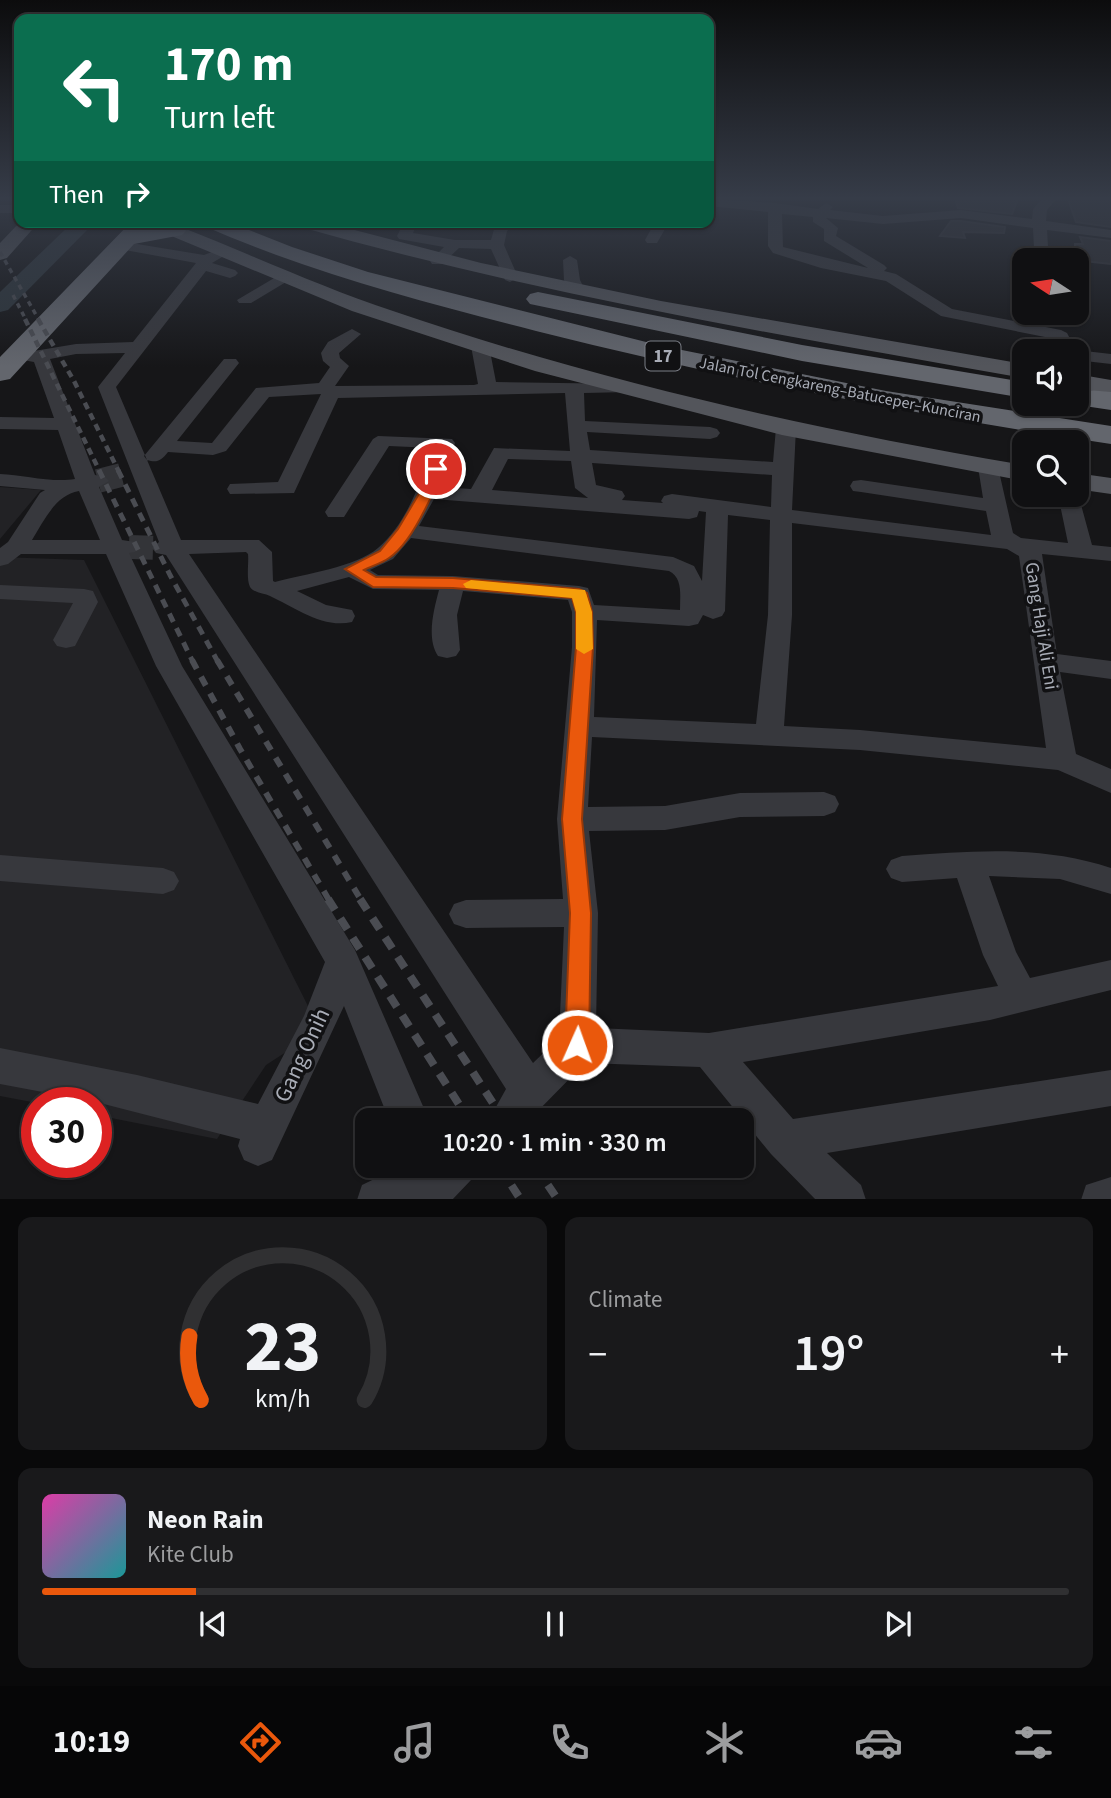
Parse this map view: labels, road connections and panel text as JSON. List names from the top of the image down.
{
  "streets": {
    "highway": ["17", "Jalan Tol Cengkareng–Batuceper–Kunciran"],
    "street": ["Gang Haji Ali Eni", "Gang Onih"]
  },
  "north": "left",
  "page": {
    "turn": ["170 m", "Turn left"],
    "then": "Then",
    "limit": "30",
    "trip": "10:20 · 1 min · 330 m",
    "tile": "Climate",
    "heat": ["−", "19°", "+"],
    "song": ["Neon Rain", "Kite Club"],
    "tabs": "10:19",
    "gauge": ["23", "km/h"]
  }
}
